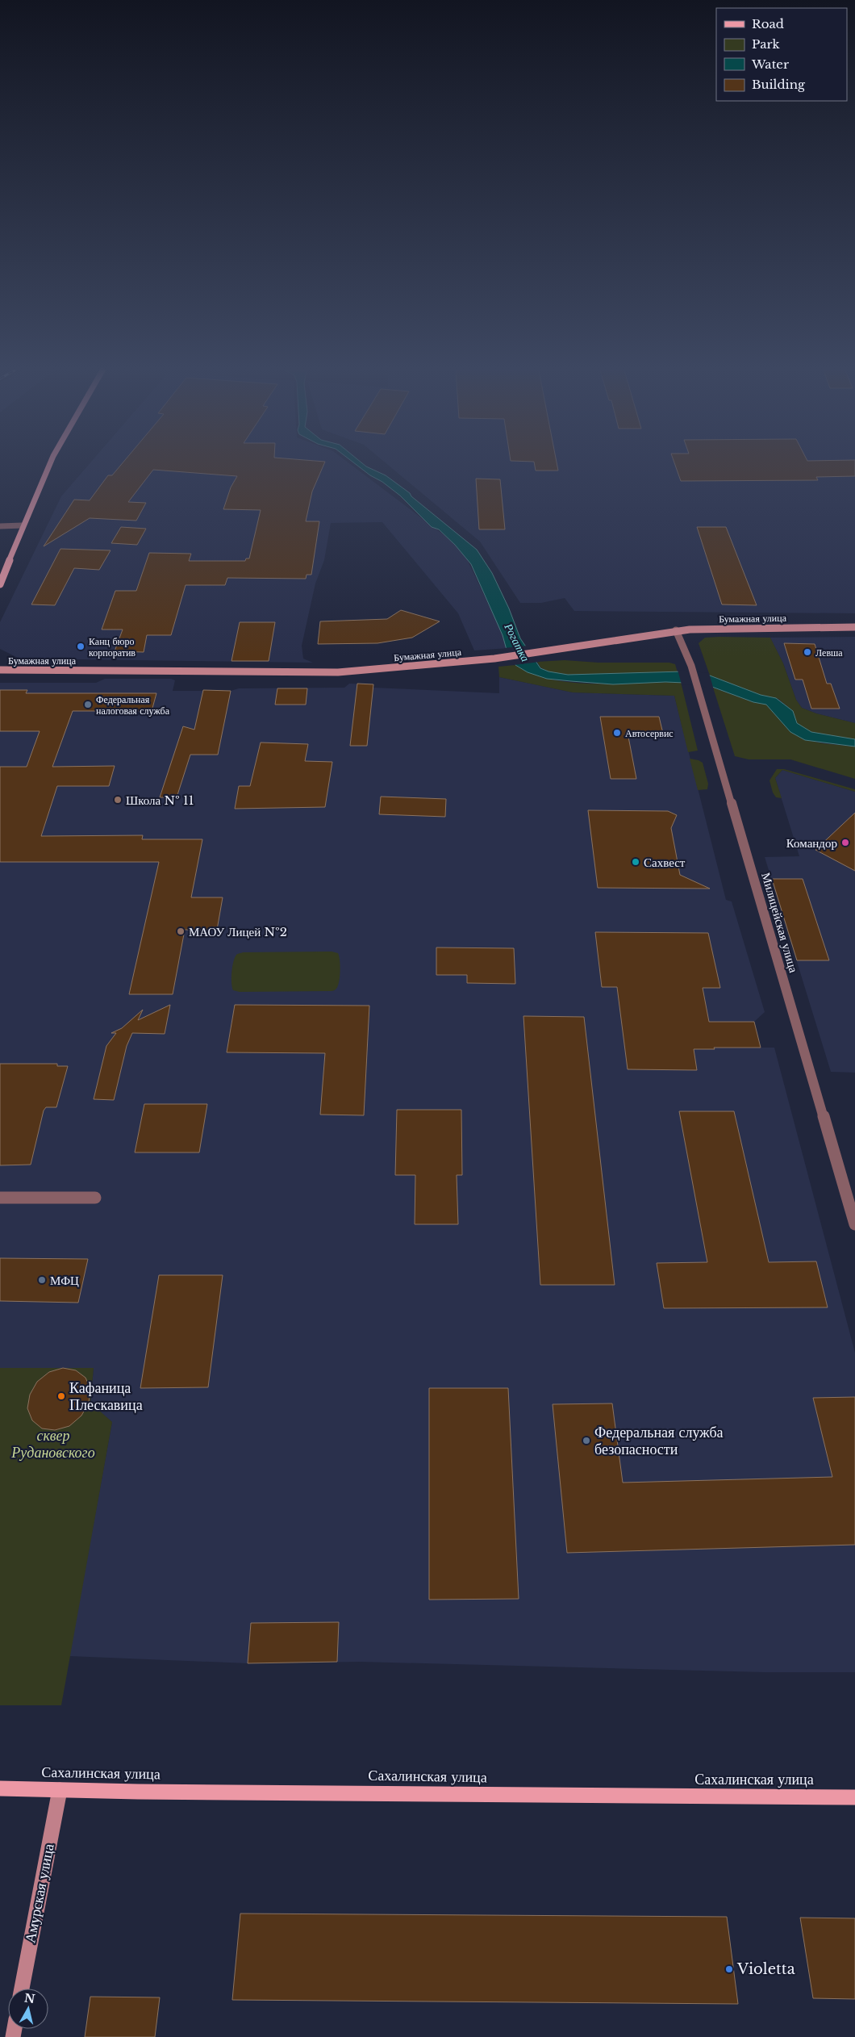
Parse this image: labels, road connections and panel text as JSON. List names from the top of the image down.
{
  "streets": {
    "main road": ["Сахалинская улица"],
    "street": ["Бумажная улица", "Милицейская улица", "Амурская улица"]
  },
  "crossings": [
    ["Бумажная улица", "Милицейская улица"],
    ["Сахалинская улица", "Амурская улица"]
  ],
  "water": ["Рогатка"],
  "parks": ["сквер Рудановского"],
  "places": [
    "Канц бюро корпоратив",
    "Левша",
    "Федеральная налоговая служба",
    "Автосервис",
    "Школа № 11",
    "Командор",
    "Сахвест",
    "МАОУ Лицей №2",
    "МФЦ",
    "Кафаница Плескавица",
    "Федеральная служба безопасности",
    "Violetta"
  ],
  "legend": [
    "Road",
    "Park",
    "Water",
    "Building"
  ],
  "north": "top"
}
